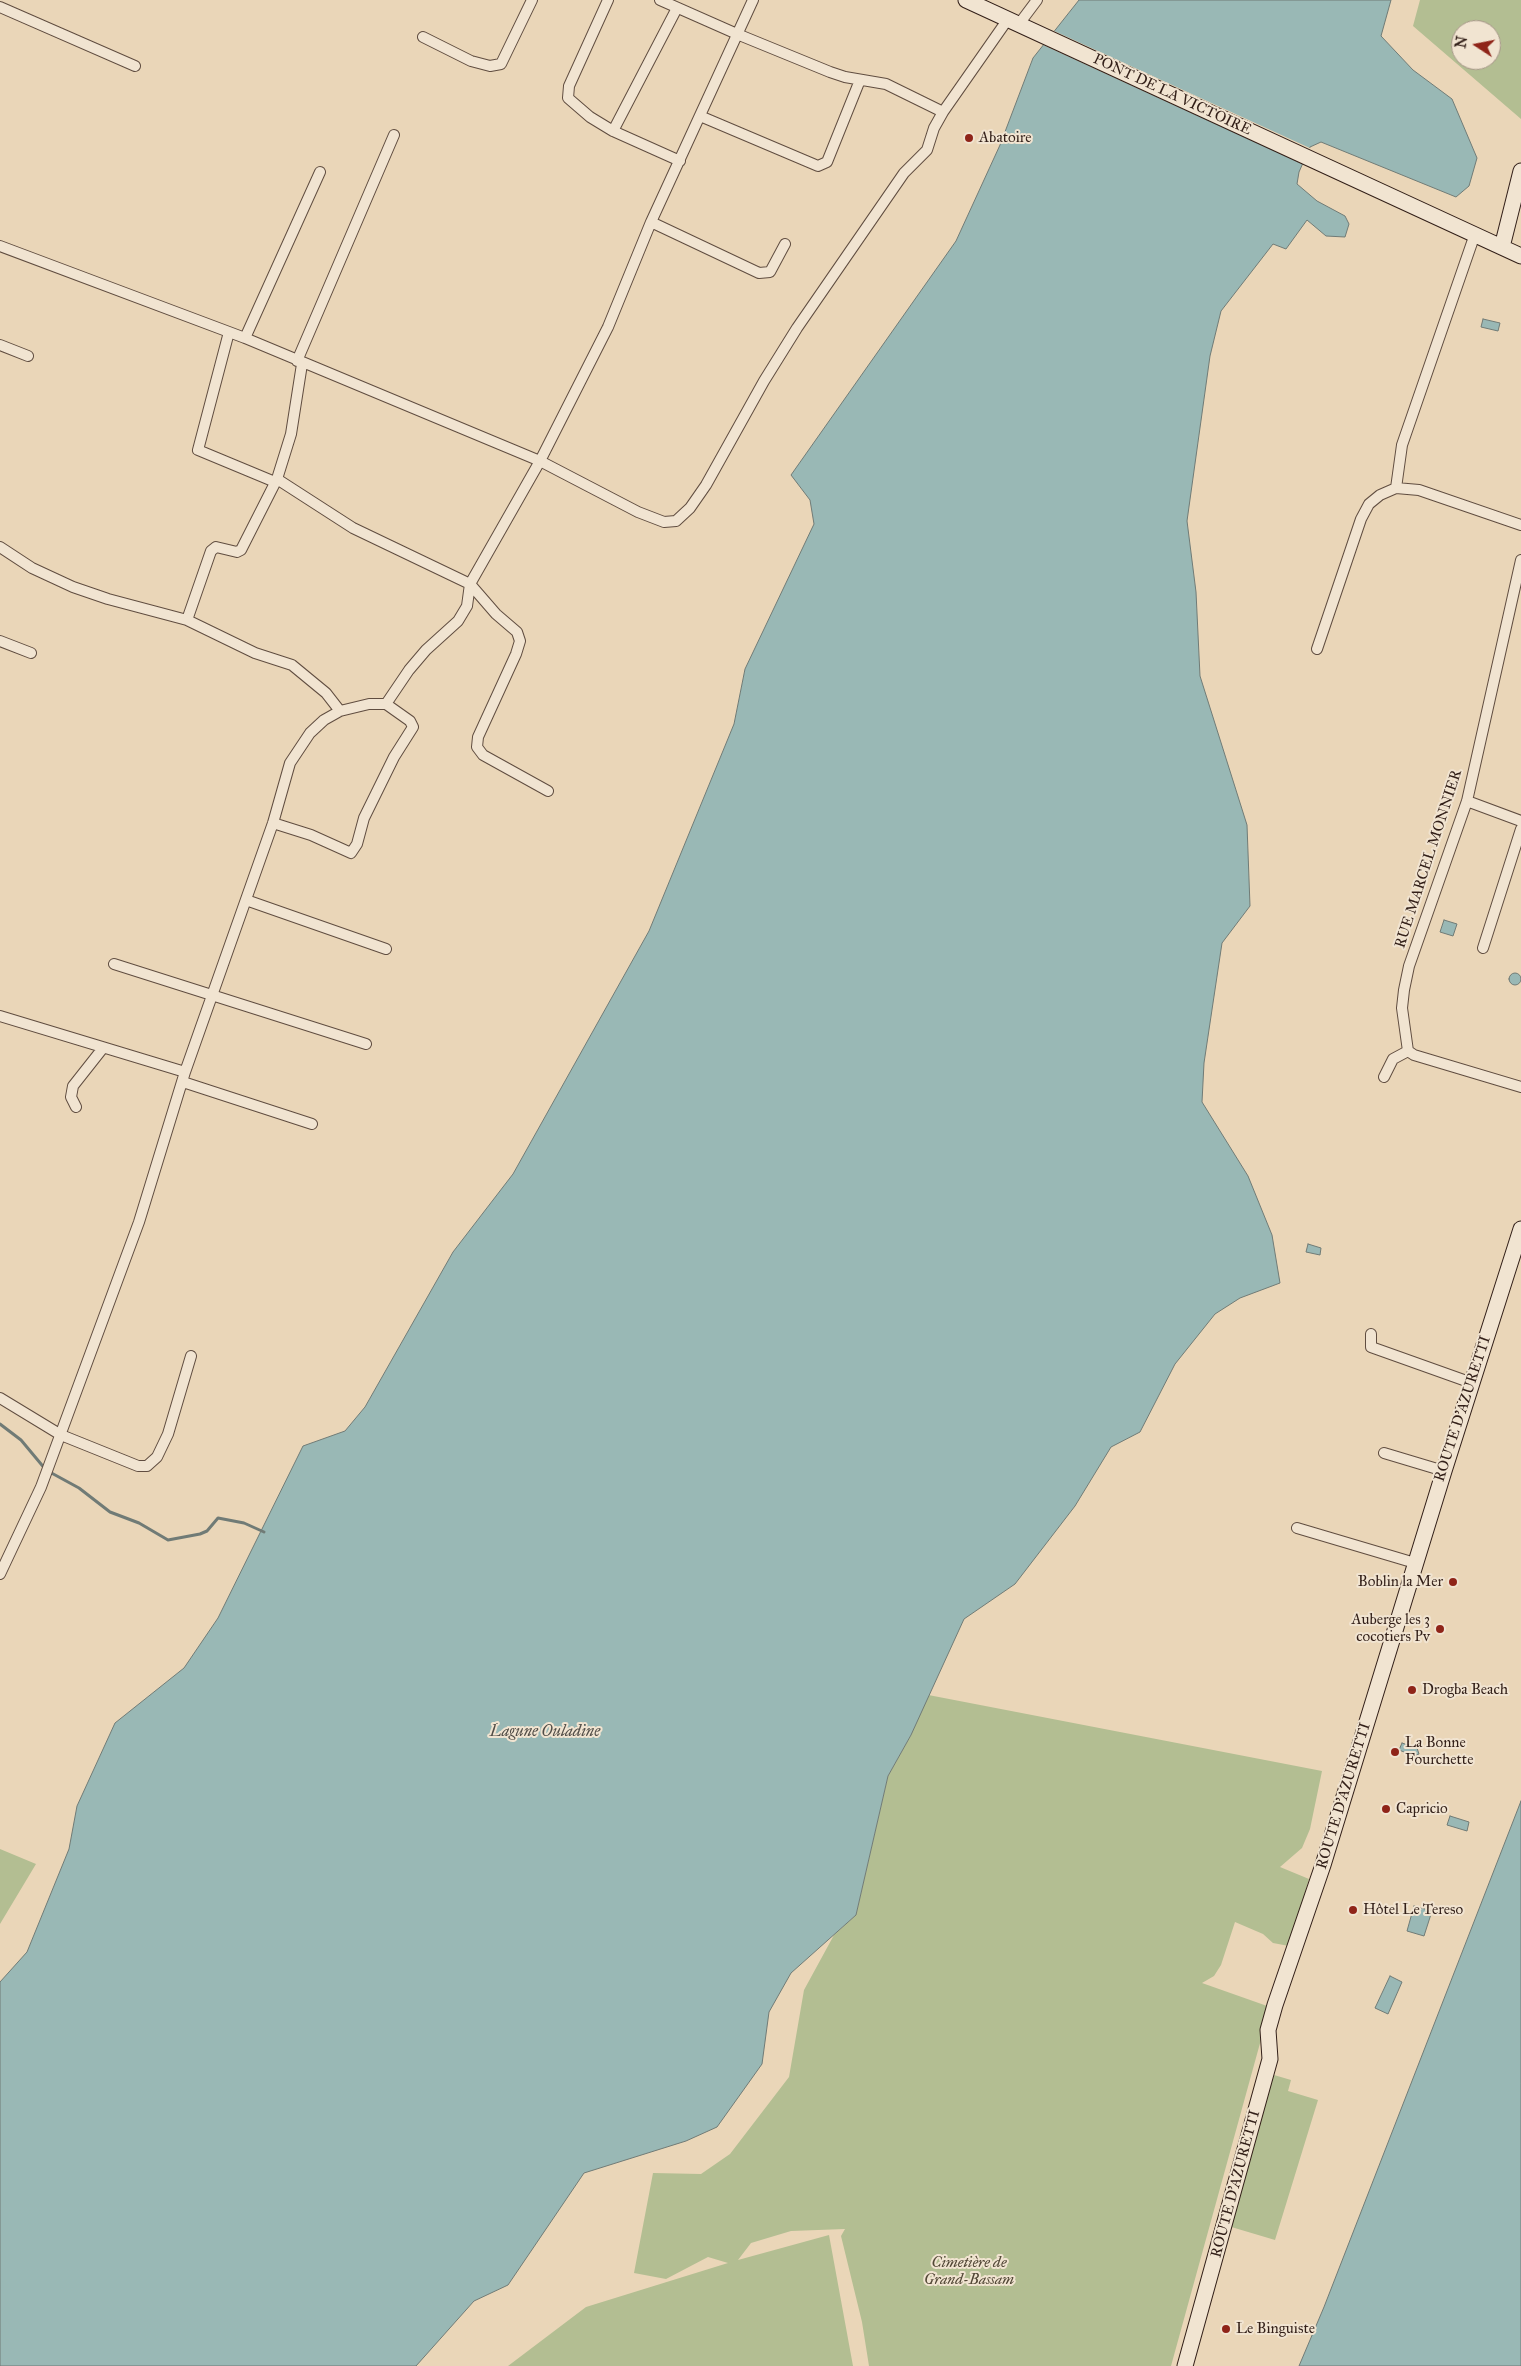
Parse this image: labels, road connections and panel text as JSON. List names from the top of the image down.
{
  "streets": {
    "street": ["PONT DE LA VICTOIRE", "RUE MARCEL MONNIER", "ROUTE D'AZURETTI"]
  },
  "water": ["Lagune Ouladine"],
  "parks": ["Cimetière de Grand-Bassam"],
  "places": [
    "Abatoire",
    "Boblin la Mer",
    "Auberge les 3 cocotiers Pv",
    "Drogba Beach",
    "La Bonne Fourchette",
    "Capricio",
    "Hôtel Le Tereso",
    "Le Binguiste"
  ],
  "north": "left"
}
